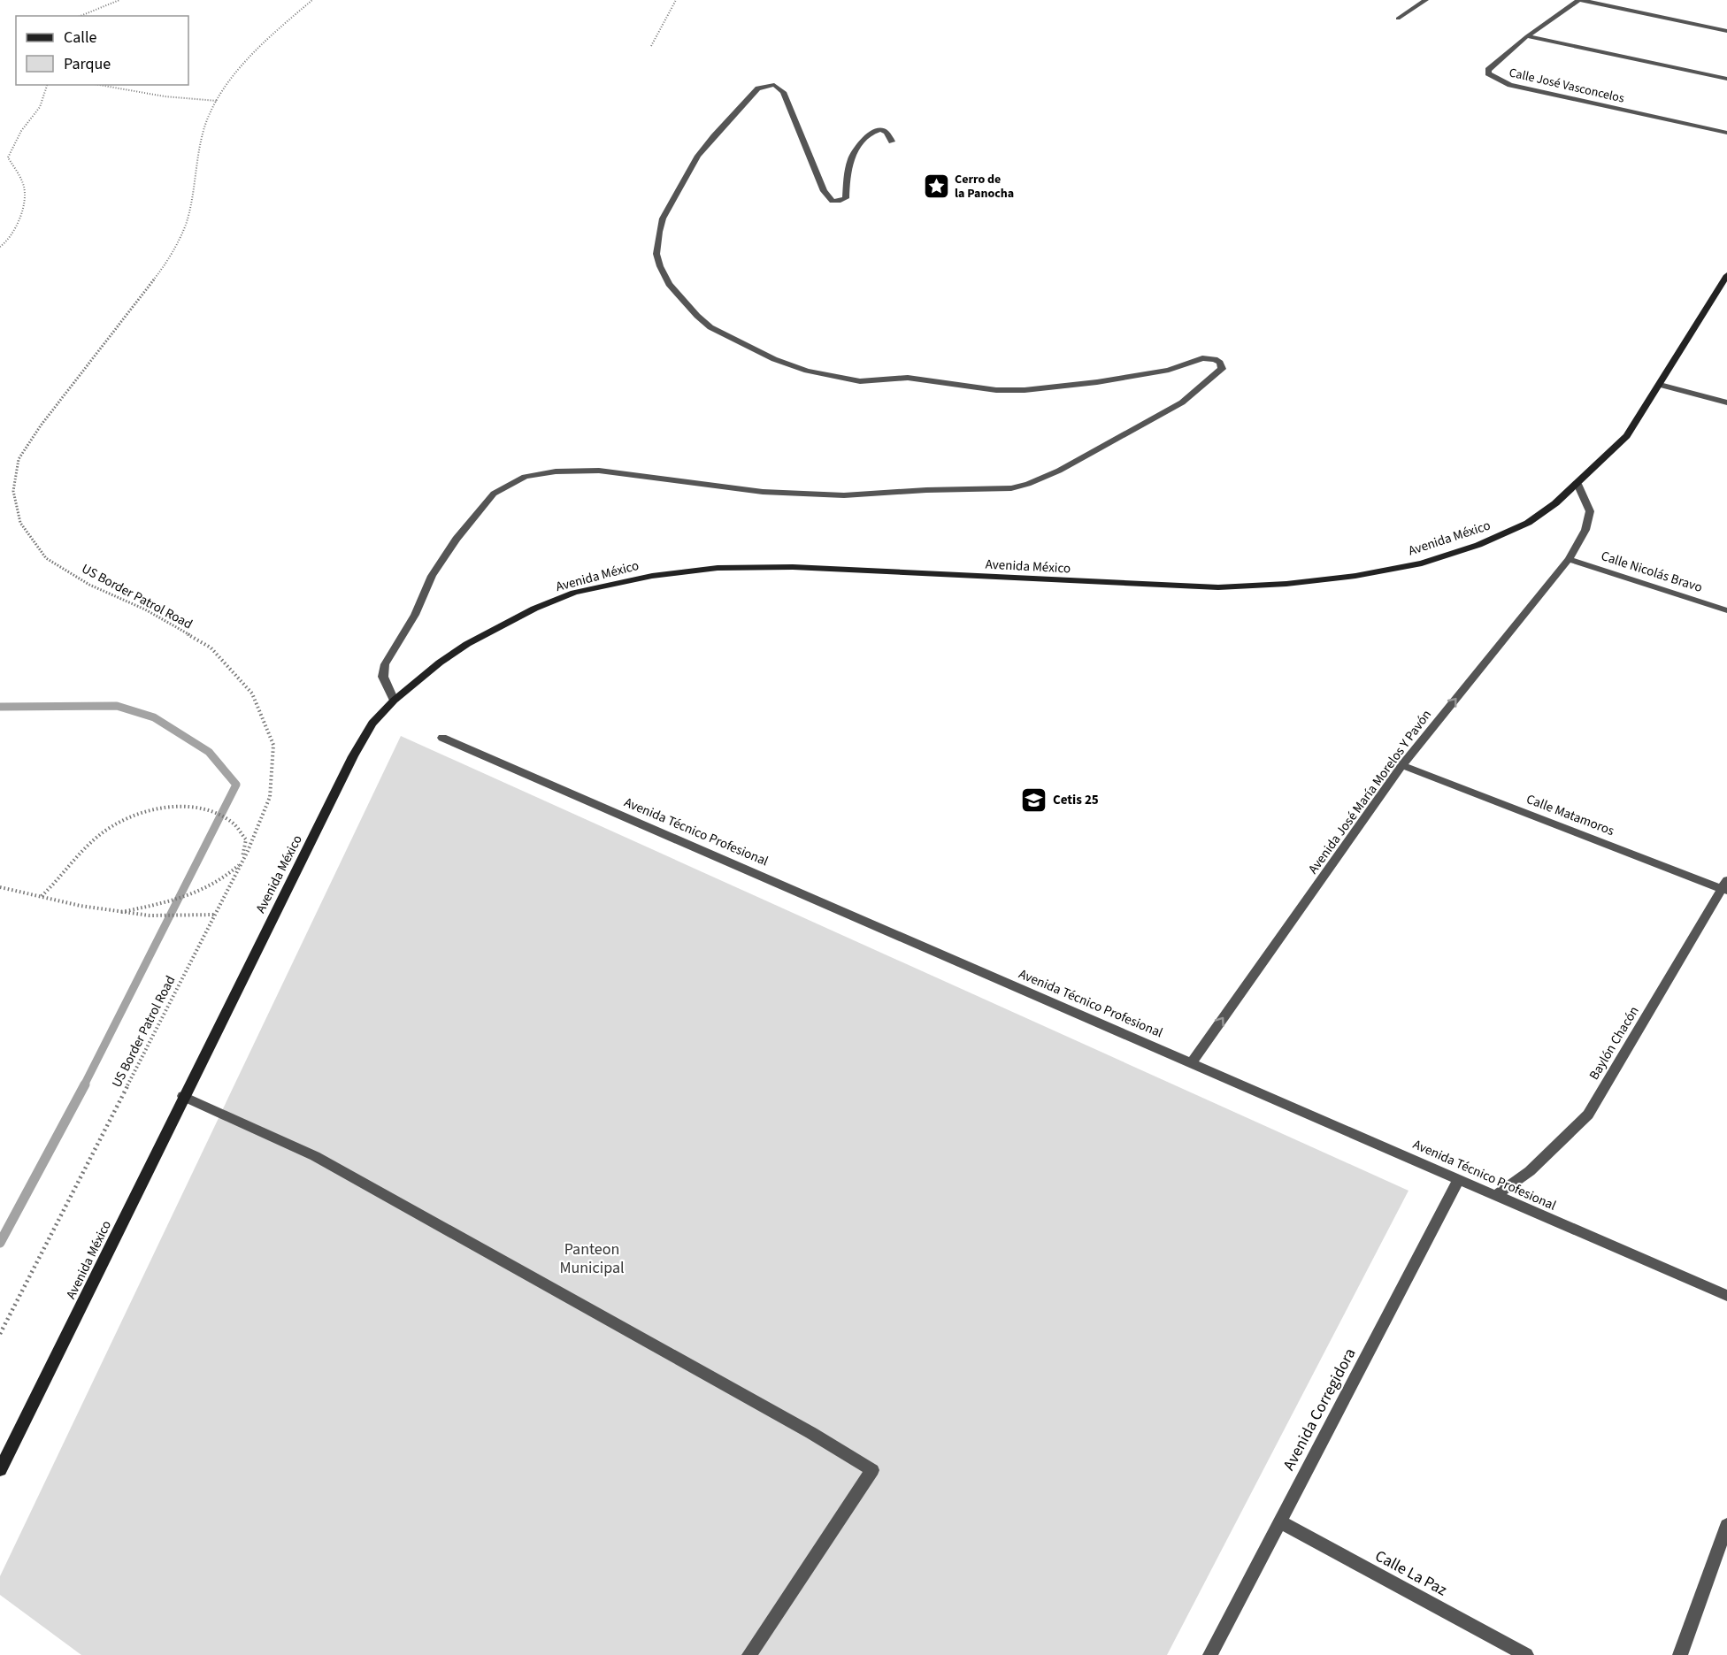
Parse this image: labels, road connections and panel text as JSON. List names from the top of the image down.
{
  "streets": {
    "main road": ["Avenida México"],
    "street": [
      "Calle José Vasconcelos",
      "Calle Nicolás Bravo",
      "Avenida José María Morelos Y Pavón",
      "Calle Matamoros",
      "Avenida Técnico Profesional",
      "Baylón Chacón",
      "Avenida Corregidora",
      "Calle La Paz"
    ],
    "path": ["US Border Patrol Road"]
  },
  "crossings": [
    ["Avenida México", "Avenida José María Morelos Y Pavón"],
    ["Calle Nicolás Bravo", "Avenida José María Morelos Y Pavón"],
    ["Avenida José María Morelos Y Pavón", "Calle Matamoros"],
    ["Avenida José María Morelos Y Pavón", "Avenida Técnico Profesional"],
    ["Calle Matamoros", "Baylón Chacón"],
    ["Avenida Técnico Profesional", "Baylón Chacón"],
    ["Avenida Técnico Profesional", "Avenida Corregidora"],
    ["Avenida Corregidora", "Calle La Paz"]
  ],
  "one_way": ["Avenida José María Morelos Y Pavón"],
  "parks": ["Panteon Municipal"],
  "places": {
    "place": ["Cerro de la Panocha"],
    "school or university": ["Cetis 25"]
  },
  "legend": ["Calle", "Parque"]
}
